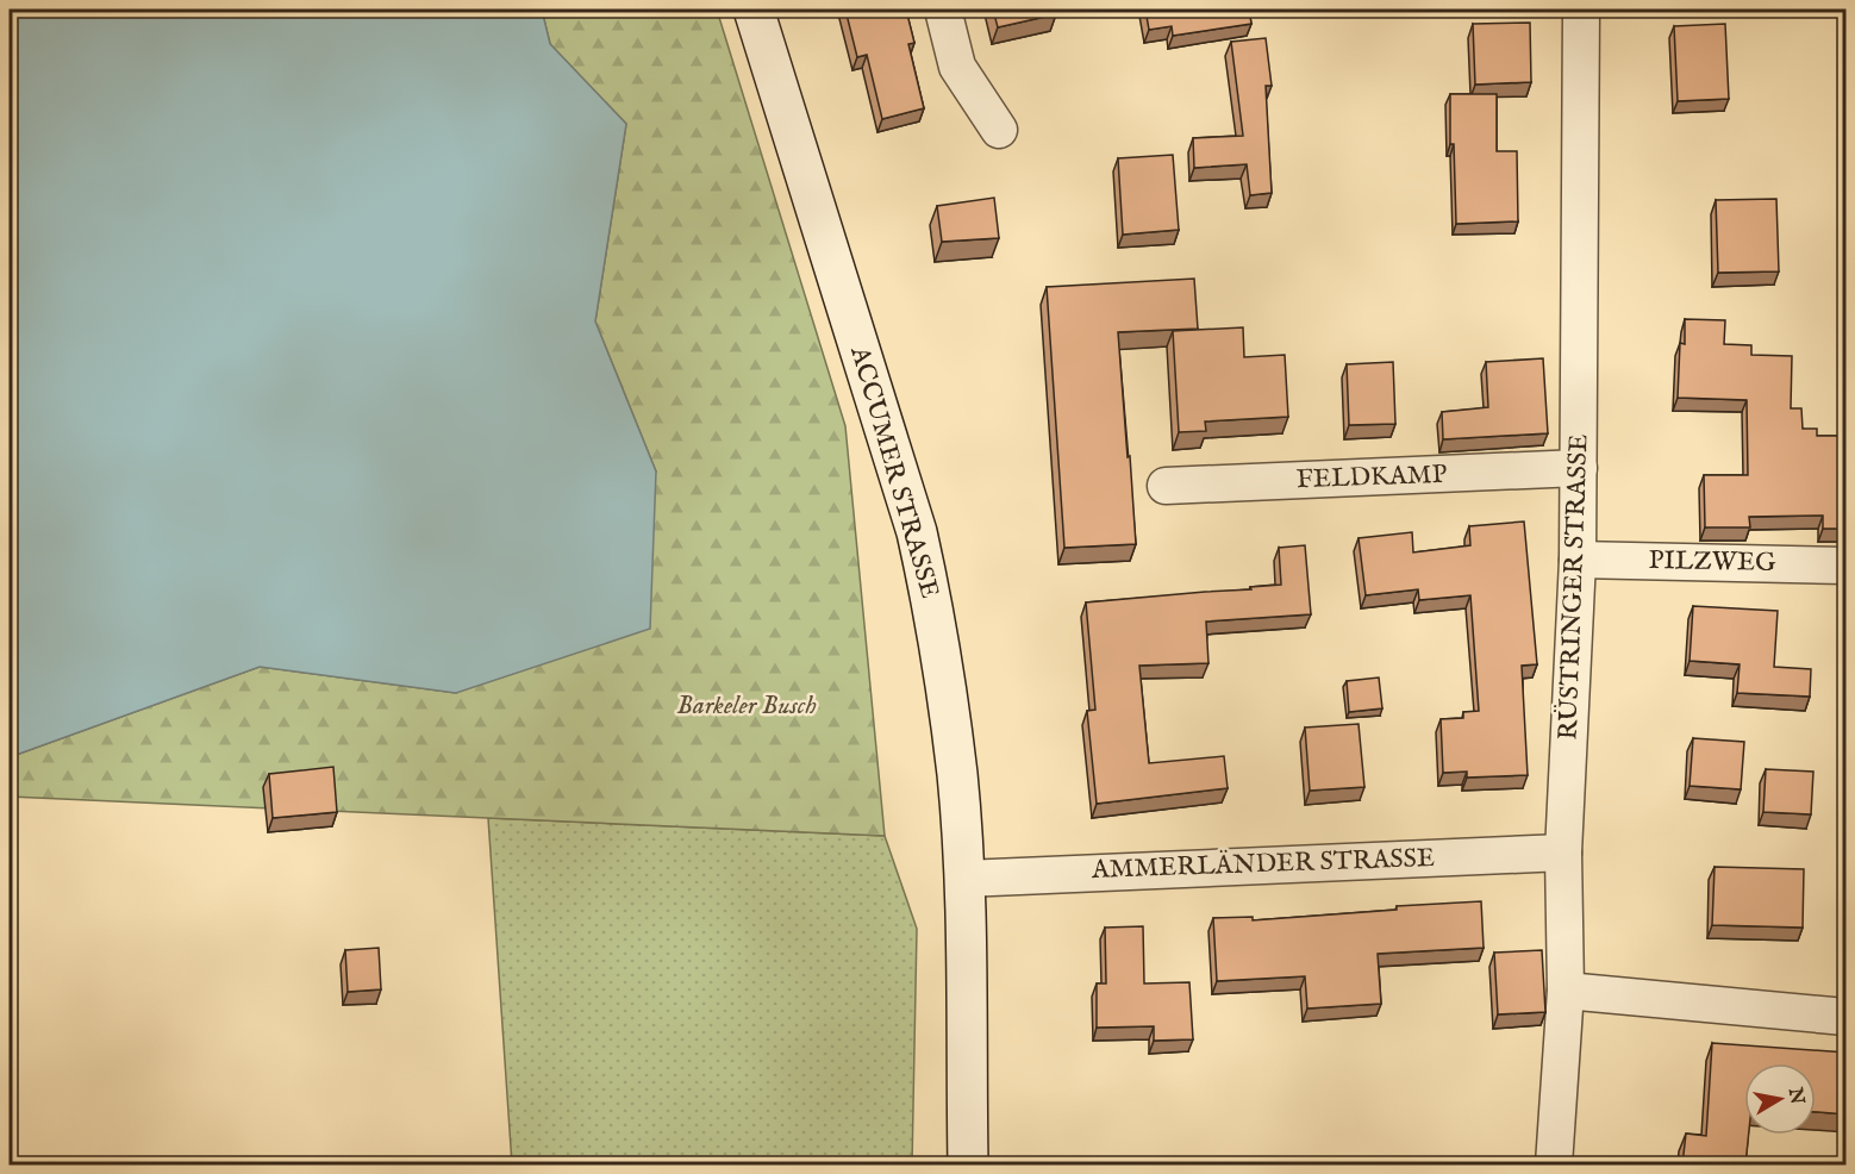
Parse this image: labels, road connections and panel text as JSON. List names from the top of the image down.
{
  "streets": {
    "street": [
      "ACCUMER STRASSE",
      "FELDKAMP",
      "PILZWEG",
      "RÜSTRINGER STRASSE",
      "AMMERLÄNDER STRASSE"
    ]
  },
  "crossings": [
    ["ACCUMER STRASSE", "AMMERLÄNDER STRASSE"],
    ["FELDKAMP", "RÜSTRINGER STRASSE"],
    ["PILZWEG", "RÜSTRINGER STRASSE"],
    ["RÜSTRINGER STRASSE", "AMMERLÄNDER STRASSE"]
  ],
  "parks": ["Barkeler Busch"],
  "north": "right"
}
